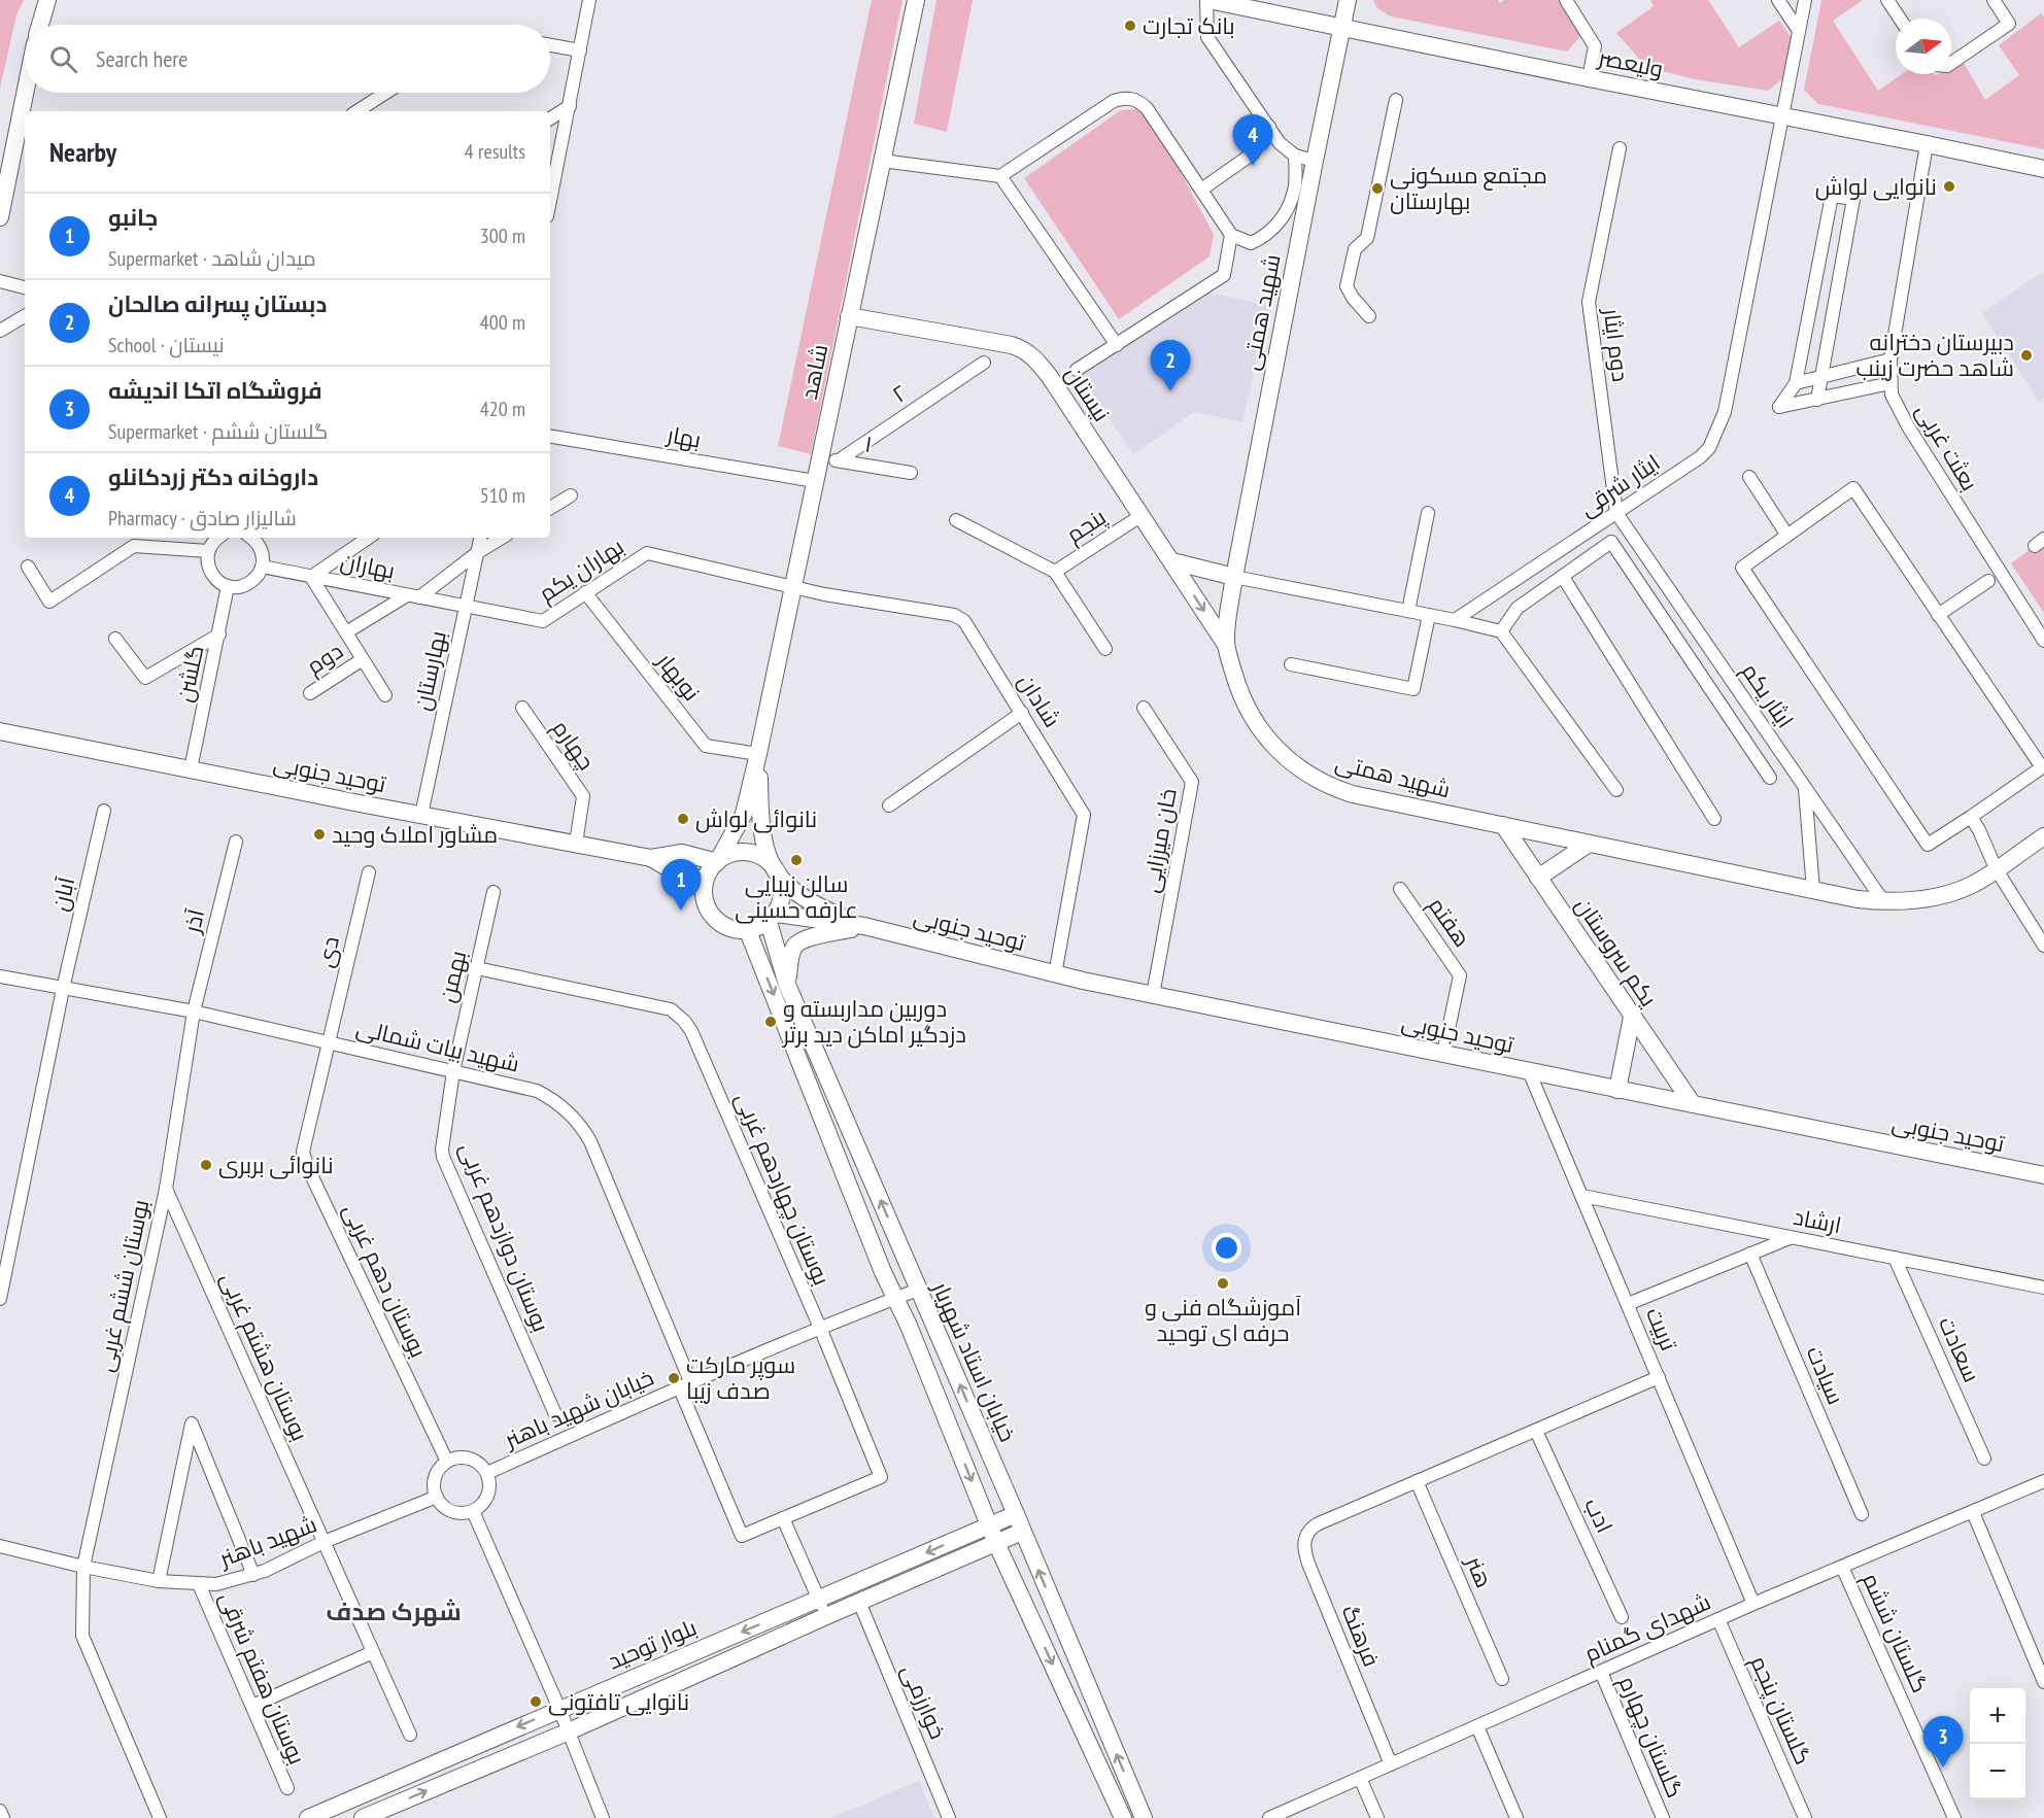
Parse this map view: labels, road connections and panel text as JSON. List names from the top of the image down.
{
  "streets": {
    "street": [
      "ولیعصر",
      "شهید همتی",
      "دوم ایثار",
      "شاهد",
      "۲",
      "نيستان",
      "بهار",
      "۱",
      "بعثت غربی",
      "ایثار شرقی",
      "پنجم",
      "بهاران",
      "بهاران یکم",
      "دوم",
      "بهارستان",
      "گلشن",
      "نوبهار",
      "ایثار یکم",
      "شادان",
      "چهارم",
      "توحید جنوبی",
      "خان میرزایی",
      "آبان",
      "آذر",
      "هفتم",
      "دی",
      "یکم سروستان",
      "بهمن",
      "شهید بیات شمالی",
      "بوستان چهاردهم غربی",
      "ارشاد",
      "بوستان دوازدهم غربی",
      "بوستان دهم غربی",
      "بوستان ششم غربی",
      "تربیت",
      "سعادت",
      "بوستان هشتم غربی",
      "خیابان استاد شهریار",
      "سیادت",
      "خیابان شهید باهنر",
      "ادب",
      "شهید باهنر",
      "هنر",
      "شهدای گمنام",
      "گلستان ششم",
      "فرهنگ",
      "بلوار توحید",
      "بوستان هفتم شرقی",
      "خوارزمی",
      "گلستان پنجم",
      "گلستان چهارم"
    ]
  },
  "crossings": [
    ["ولیعصر", "شهید همتی"],
    ["ولیعصر", "بعثت غربی"],
    ["ولیعصر", "ایثار شرقی"],
    ["شهید همتی", "نيستان"],
    ["شهید همتی", "ایثار یکم"],
    ["شهید همتی", "یکم سروستان"],
    ["دوم ایثار", "ایثار شرقی"],
    ["دوم ایثار", "ایثار یکم"],
    ["شاهد", "نيستان"],
    ["شاهد", "بهار"],
    ["شاهد", "۱"],
    ["شاهد", "بهاران یکم"],
    ["شاهد", "نوبهار"],
    ["شاهد", "شادان"],
    ["۲", "۱"],
    ["نيستان", "پنجم"],
    ["ایثار شرقی", "ایثار یکم"],
    ["بهاران", "بهاران یکم"],
    ["بهاران", "دوم"],
    ["بهاران", "بهارستان"],
    ["بهاران یکم", "بهارستان"],
    ["بهاران یکم", "نوبهار"],
    ["بهاران یکم", "شادان"],
    ["دوم", "بهارستان"],
    ["بهارستان", "توحید جنوبی"],
    ["گلشن", "توحید جنوبی"],
    ["شادان", "توحید جنوبی"],
    ["چهارم", "توحید جنوبی"],
    ["توحید جنوبی", "خان میرزایی"],
    ["توحید جنوبی", "هفتم"],
    ["توحید جنوبی", "یکم سروستان"],
    ["توحید جنوبی", "تربیت"],
    ["توحید جنوبی", "خیابان استاد شهریار"],
    ["آبان", "شهید بیات شمالی"],
    ["آذر", "شهید بیات شمالی"],
    ["آذر", "بوستان ششم غربی"],
    ["دی", "شهید بیات شمالی"],
    ["دی", "بوستان دهم غربی"],
    ["بهمن", "شهید بیات شمالی"],
    ["بهمن", "بوستان چهاردهم غربی"],
    ["بهمن", "بوستان دوازدهم غربی"],
    ["شهید بیات شمالی", "بوستان چهاردهم غربی"],
    ["شهید بیات شمالی", "بوستان دوازدهم غربی"],
    ["شهید بیات شمالی", "بوستان دهم غربی"],
    ["شهید بیات شمالی", "بوستان ششم غربی"],
    ["شهید بیات شمالی", "خیابان شهید باهنر"],
    ["بوستان چهاردهم غربی", "خیابان شهید باهنر"],
    ["ارشاد", "تربیت"],
    ["ارشاد", "سعادت"],
    ["بوستان دهم غربی", "خیابان شهید باهنر"],
    ["بوستان دهم غربی", "شهید باهنر"],
    ["بوستان ششم غربی", "بوستان هشتم غربی"],
    ["بوستان ششم غربی", "شهید باهنر"],
    ["تربیت", "شهدای گمنام"],
    ["بوستان هشتم غربی", "شهید باهنر"],
    ["خیابان استاد شهریار", "خیابان شهید باهنر"],
    ["خیابان استاد شهریار", "بلوار توحید"],
    ["خیابان شهید باهنر", "شهید باهنر"],
    ["شهید باهنر", "بوستان هفتم شرقی"],
    ["هنر", "فرهنگ"],
    ["شهدای گمنام", "گلستان ششم"],
    ["شهدای گمنام", "فرهنگ"],
    ["شهدای گمنام", "گلستان پنجم"],
    ["شهدای گمنام", "گلستان چهارم"],
    ["بلوار توحید", "خوارزمی"]
  ],
  "districts": ["شهرک صدف"],
  "places": [
    "بانک تجارت",
    "نانوایی لواش",
    "مجتمع مسکونی بهارستان",
    "دبیرستان دخترانه شاهد حضرت زینب",
    "نانوائی لواش",
    "مشاور املاک وحید",
    "سالن زیبایی عارفه حسینی",
    "دوربین مداربسته و دزدگیر اماکن دید برتر",
    "نانوائی بربری",
    "آموزشگاه فنی و حرفه ای توحید",
    "سوپر مارکت صدف زیبا",
    "نانوایی تافتونی"
  ],
  "north": "right",
  "page": {
    "search": "Search here",
    "heading": ["Nearby", "4 results"],
    "pins": [
      "4",
      "2",
      "1",
      "3"
    ],
    "list": [
      {
        "mark": "1",
        "name": "جانبو",
        "note": "Supermarket · میدان شاهد",
        "value": "300 m"
      },
      {
        "mark": "2",
        "name": "دبستان پسرانه صالحان",
        "note": "School · نيستان",
        "value": "400 m"
      },
      {
        "mark": "3",
        "name": "فروشگاه اتکا اندیشه",
        "note": "Supermarket · گلستان ششم",
        "value": "420 m"
      },
      {
        "mark": "4",
        "name": "داروخانه دکتر زردکانلو",
        "note": "Pharmacy · شالیزار صادق",
        "value": "510 m"
      }
    ],
    "map_buttons": ["+", "−"]
  }
}
